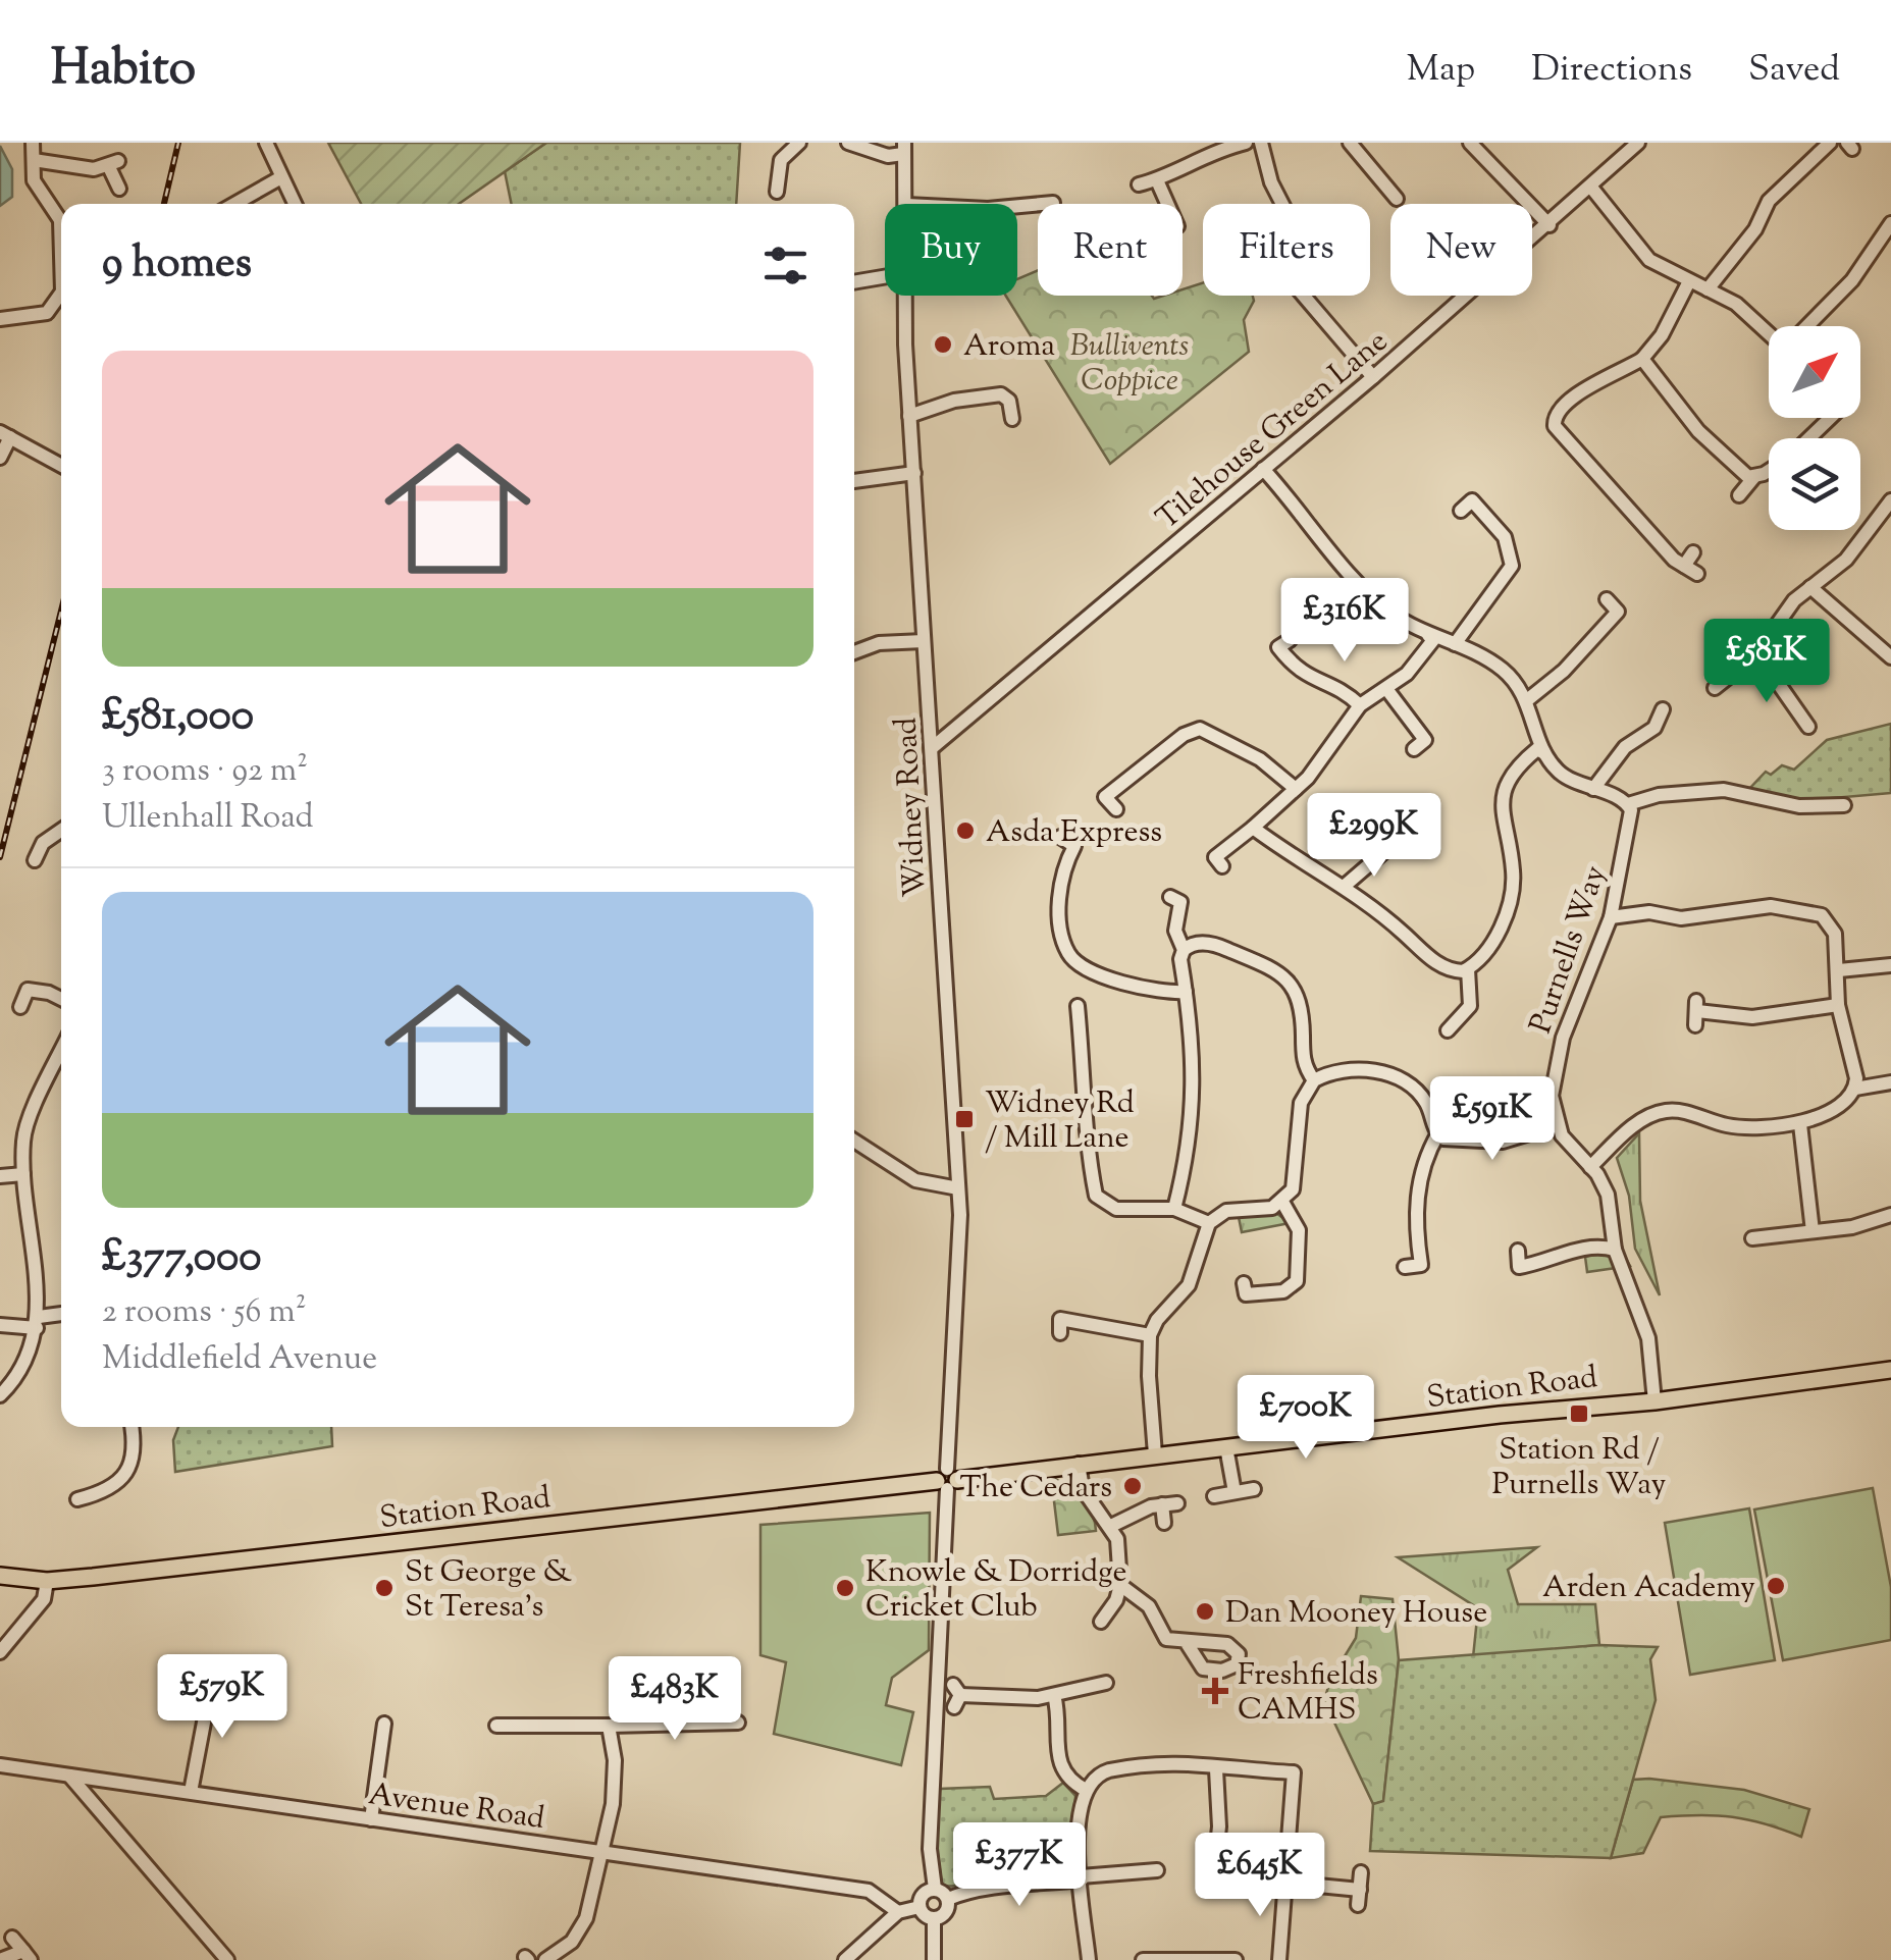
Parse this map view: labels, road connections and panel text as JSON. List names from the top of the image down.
{
  "streets": {
    "main road": ["Station Road"],
    "street": [
      "Tilehouse Green Lane",
      "Widney Road",
      "Purnells Way",
      "Avenue Road"
    ]
  },
  "crossings": [
    ["Tilehouse Green Lane", "Widney Road"],
    ["Widney Road", "Station Road"]
  ],
  "parks": ["Bullivents Coppice"],
  "places": {
    "other": [
      "Aroma",
      "Asda Express",
      "The Cedars",
      "Arden Academy",
      "St George & St Teresa's",
      "Knowle & Dorridge Cricket Club",
      "Dan Mooney House"
    ],
    "transit": ["Widney Rd / Mill Lane", "Station Rd / Purnells Way"],
    "health": ["Freshfields CAMHS"]
  },
  "north": "top right",
  "page": {
    "header": "Habito",
    "nav": ["Map", "Directions", "Saved"],
    "chip": [
      "Buy",
      "Rent",
      "Filters",
      "New"
    ],
    "heading": "9 homes",
    "list": [
      {
        "name": "£581,000",
        "note": "3 rooms · 92 m² · Ullenhall Road"
      },
      {
        "name": "£377,000",
        "note": "2 rooms · 56 m² · Middlefield Avenue"
      }
    ],
    "price": [
      "£316K",
      "£581K",
      "£299K",
      "£591K",
      "£700K",
      "£579K",
      "£483K",
      "£377K",
      "£645K"
    ]
  }
}
